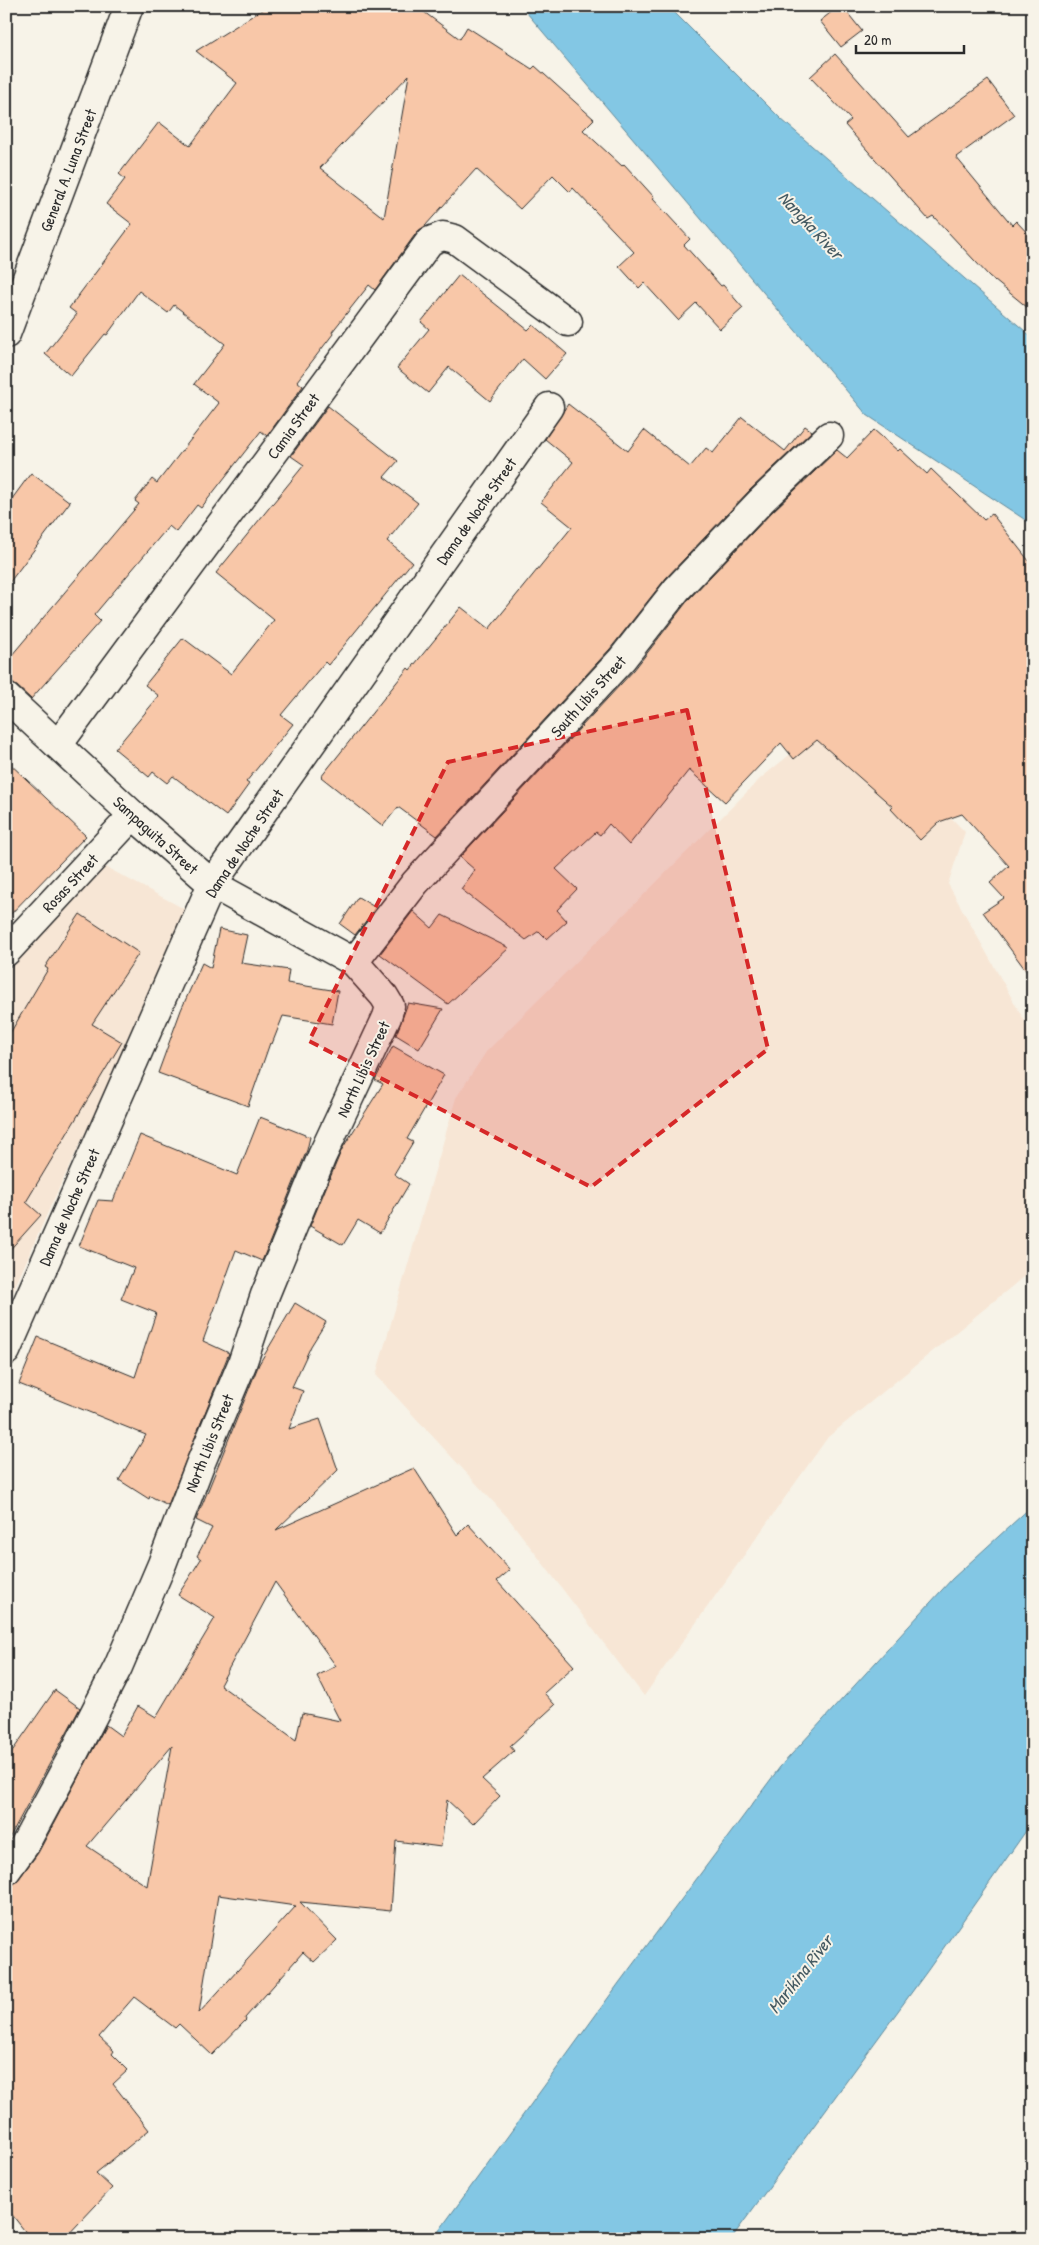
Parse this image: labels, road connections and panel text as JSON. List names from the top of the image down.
{
  "streets": {
    "street": [
      "General A. Luna Street",
      "Camia Street",
      "Dama de Noche Street",
      "South Libis Street",
      "Sampaguita Street",
      "Rosas Street",
      "North Libis Street"
    ]
  },
  "crossings": [
    ["Camia Street", "Sampaguita Street"],
    ["Dama de Noche Street", "Sampaguita Street"],
    ["South Libis Street", "Sampaguita Street"],
    ["Sampaguita Street", "Rosas Street"],
    ["Sampaguita Street", "North Libis Street"]
  ],
  "water": ["Nangka River", "Marikina River"],
  "scale_bar": "20 m"
}
